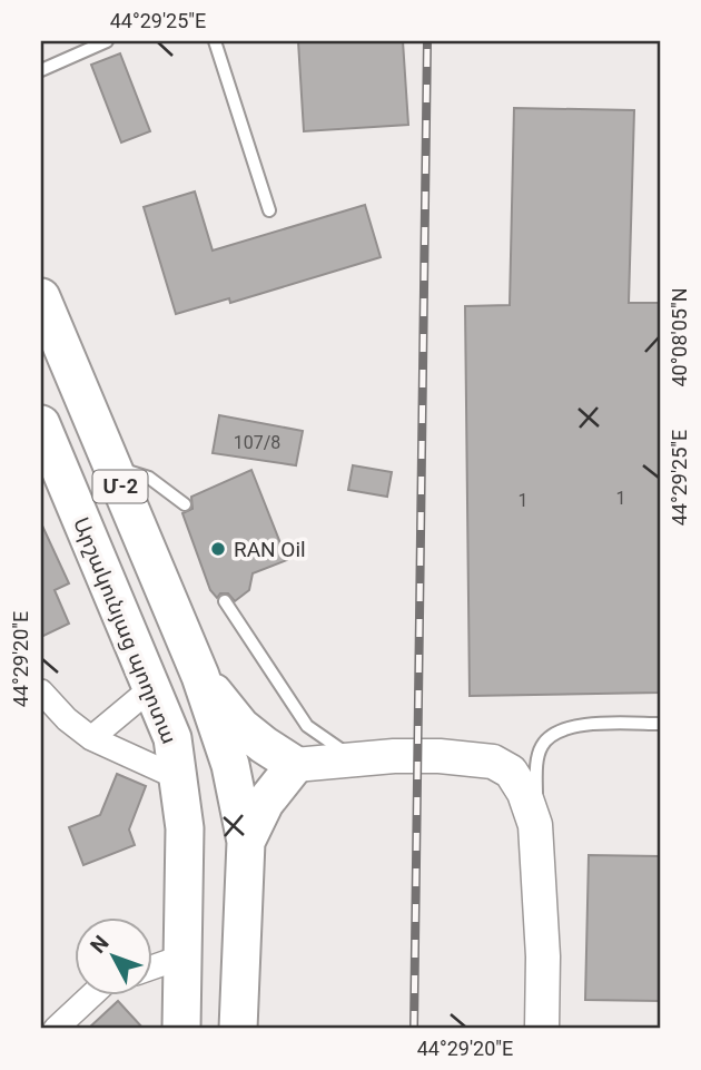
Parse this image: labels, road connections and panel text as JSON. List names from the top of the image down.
{
  "streets": {
    "main road": ["Մ-2", "Արշակունյաց պողոտա"]
  },
  "places": ["RAN Oil"],
  "house_numbers": ["107/8", "1", "1"],
  "north": "top left",
  "coordinates": ["44°29'25\"E", "40°08'05\"N", "44°29'20\"E"]
}
